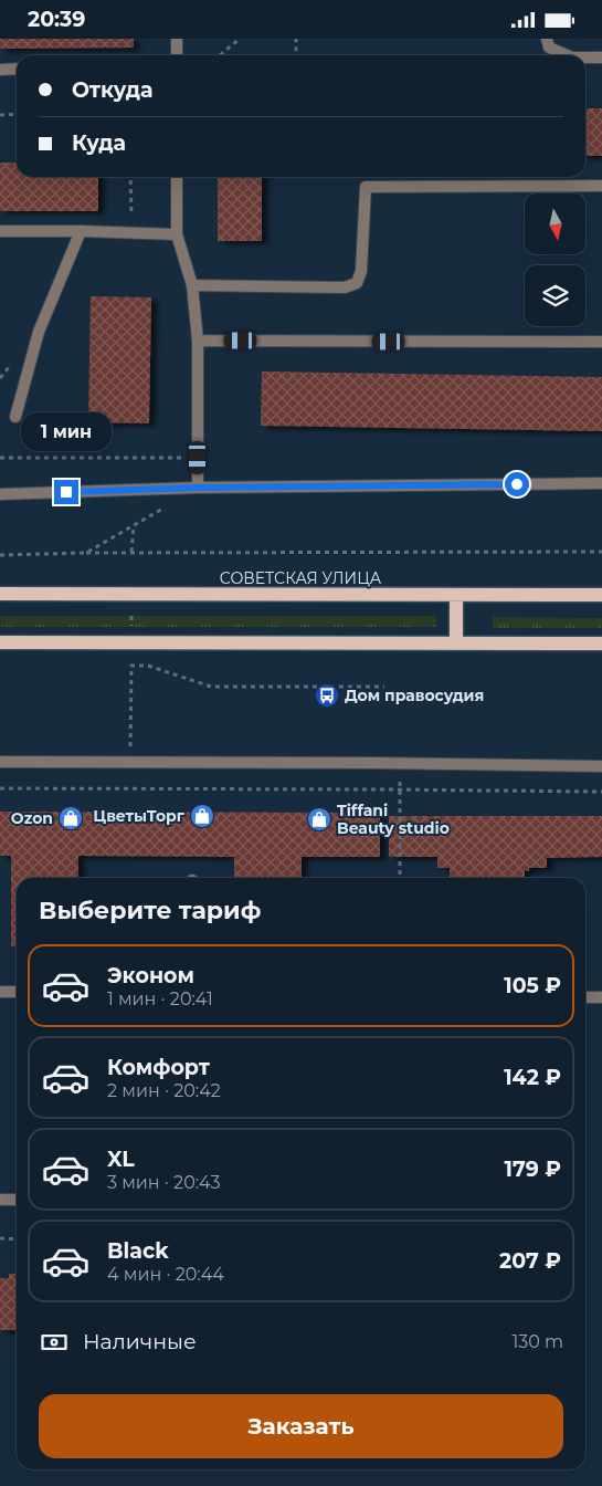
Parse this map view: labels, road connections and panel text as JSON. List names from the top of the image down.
{
  "streets": {
    "main road": ["СОВЕТСКАЯ УЛИЦА"]
  },
  "places": {
    "bus stop": ["Дом правосудия"],
    "shop": ["ЦветыТорг", "Ozon", "Tiffani Beauty studio"]
  },
  "north": "bottom",
  "page": {
    "status": "20:39",
    "banner": ["Откуда", "Куда"],
    "bubble": "1 мин",
    "heading": "Выберите тариф",
    "list": [
      {
        "name": "Эконом",
        "note": "1 мин · 20:41",
        "value": "105 ₽"
      },
      {
        "name": "Комфорт",
        "note": "2 мин · 20:42",
        "value": "142 ₽"
      },
      {
        "name": "XL",
        "note": "3 мин · 20:43",
        "value": "179 ₽"
      },
      {
        "name": "Black",
        "note": "4 мин · 20:44",
        "value": "207 ₽"
      }
    ],
    "pay": ["Наличные", "130 m"],
    "buttons": "Заказать"
  }
}
